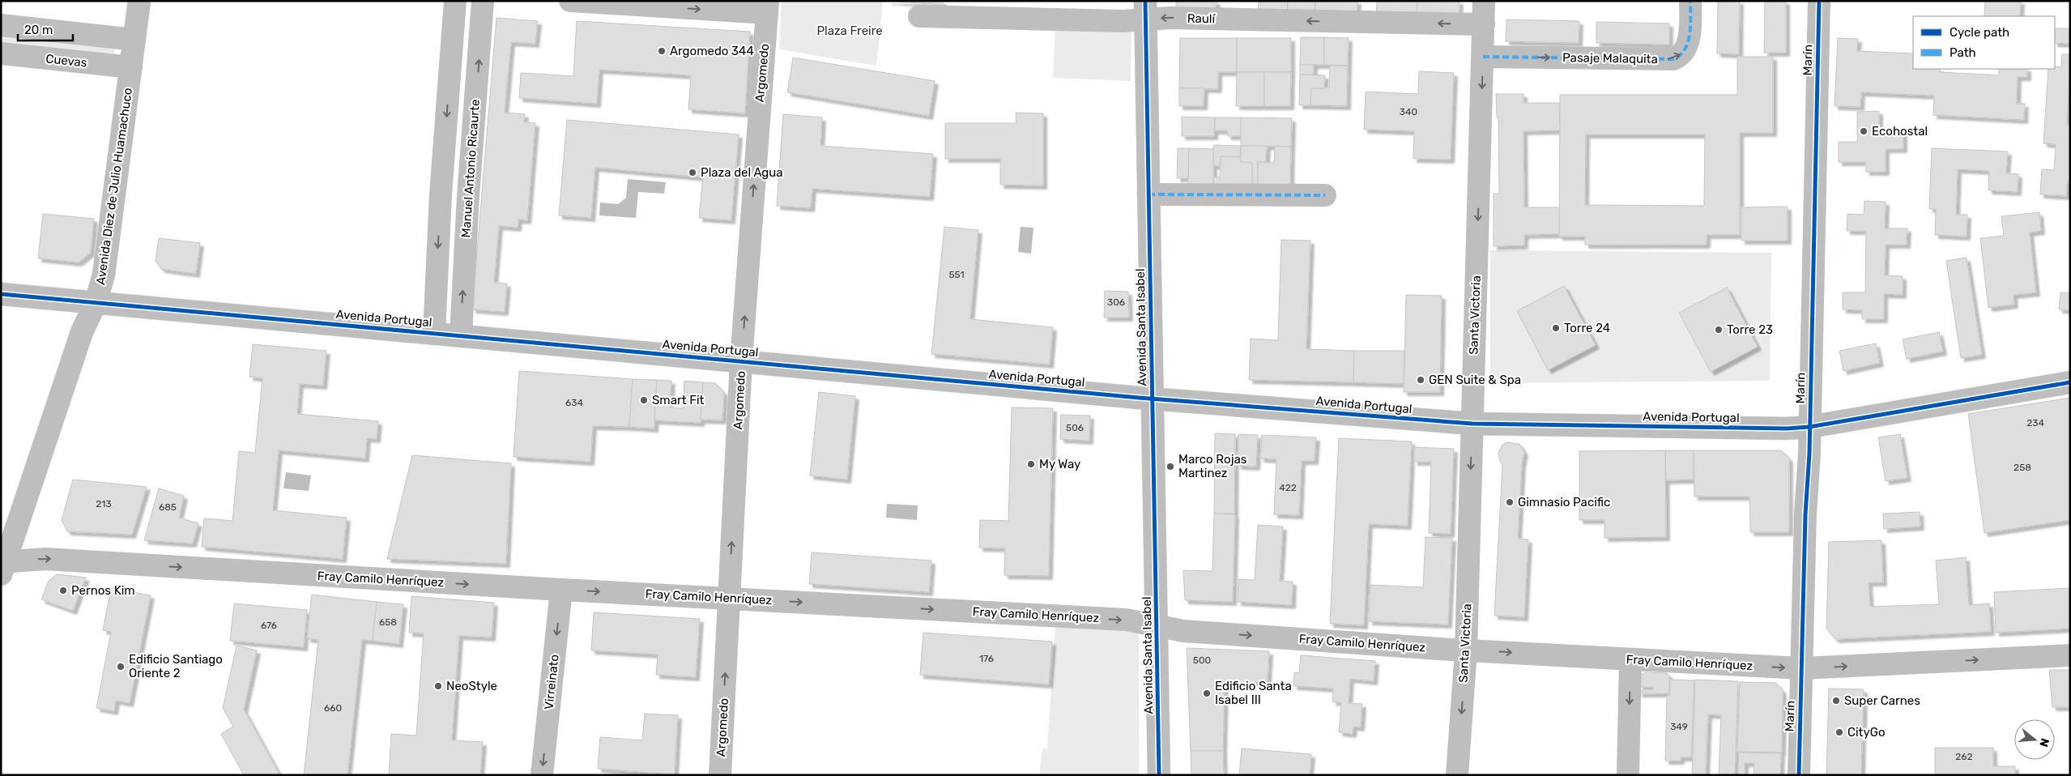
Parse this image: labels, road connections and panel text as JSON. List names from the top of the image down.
{
  "streets": {
    "street": [
      "Raulí",
      "Pasaje Malaquita",
      "Marín",
      "Cuevas",
      "Argomedo",
      "Manuel Antonio Ricaurte",
      "Avenida Diez de Julio Huamachuco",
      "Santa Victoria",
      "Avenida Portugal",
      "Avenida Santa Isabel",
      "Fray Camilo Henríquez",
      "Virreinato"
    ]
  },
  "crossings": [
    ["Raulí", "Santa Victoria"],
    ["Raulí", "Avenida Santa Isabel"],
    ["Pasaje Malaquita", "Santa Victoria"],
    ["Marín", "Avenida Portugal"],
    ["Marín", "Fray Camilo Henríquez"],
    ["Cuevas", "Avenida Diez de Julio Huamachuco"],
    ["Argomedo", "Avenida Portugal"],
    ["Argomedo", "Fray Camilo Henríquez"],
    ["Manuel Antonio Ricaurte", "Avenida Portugal"],
    ["Avenida Diez de Julio Huamachuco", "Avenida Portugal"],
    ["Avenida Diez de Julio Huamachuco", "Fray Camilo Henríquez"],
    ["Santa Victoria", "Avenida Portugal"],
    ["Santa Victoria", "Fray Camilo Henríquez"],
    ["Avenida Portugal", "Avenida Santa Isabel"],
    ["Avenida Santa Isabel", "Fray Camilo Henríquez"],
    ["Fray Camilo Henríquez", "Virreinato"]
  ],
  "one_way": [
    "Pasaje Malaquita",
    "Argomedo",
    "Santa Victoria",
    "Fray Camilo Henríquez",
    "Virreinato"
  ],
  "parks": ["Plaza Freire"],
  "places": [
    "Argomedo 344",
    "Ecohostal",
    "Plaza del Agua",
    "Torre 24",
    "Torre 23",
    "GEN Suite & Spa",
    "Smart Fit",
    "My Way",
    "Marco Rojas Martinez",
    "Gimnasio Pacific",
    "Pernos Kim",
    "Edificio Santiago Oriente 2",
    "NeoStyle",
    "Edificio Santa Isabel III",
    "Super Carnes",
    "CityGo"
  ],
  "house_numbers": [
    "340",
    "551",
    "306",
    "634",
    "234",
    "506",
    "258",
    "422",
    "213",
    "685",
    "658",
    "676",
    "176",
    "500",
    "660",
    "349",
    "262"
  ],
  "legend": ["Cycle path", "Path"],
  "scale_bar": "20 m",
  "north": "right"
}
